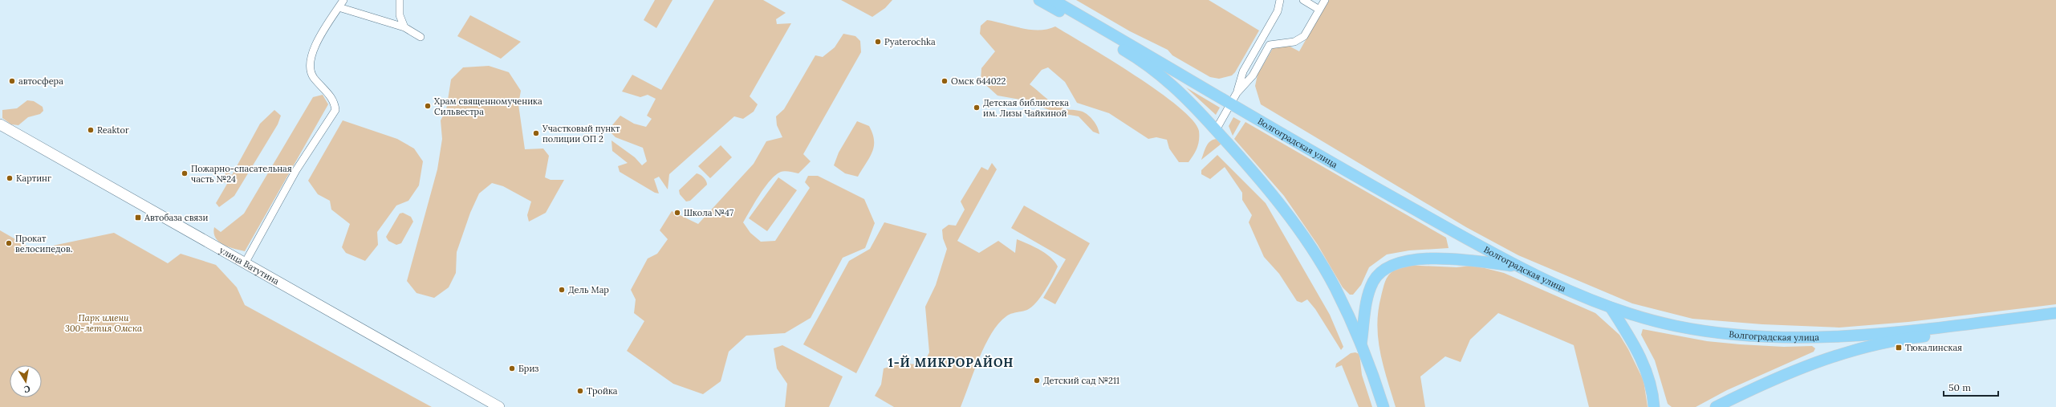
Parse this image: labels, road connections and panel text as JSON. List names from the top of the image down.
{
  "streets": {
    "main road": ["Волгоградская улица", "улица Ватутина"]
  },
  "districts": ["1-Й МИКРОРАЙОН"],
  "parks": ["Парк имени 300-летия Омска"],
  "places": {
    "other": [
      "Pyaterochka",
      "автосфера",
      "Омск 644022",
      "Храм священномученика Сильвестра",
      "Детская библиотека им. Лизы Чайкиной",
      "Reaktor",
      "Участковый пункт полиции ОП 2",
      "Пожарно-спасательная часть №24",
      "Картинг",
      "Школа №47",
      "Прокат велосипедов.",
      "Дель Мар",
      "Бриз",
      "Детский сад №211",
      "Тройка"
    ],
    "transit": ["Автобаза связи", "Тюкалинская"]
  },
  "scale_bar": "50 m",
  "north": "bottom"
}
